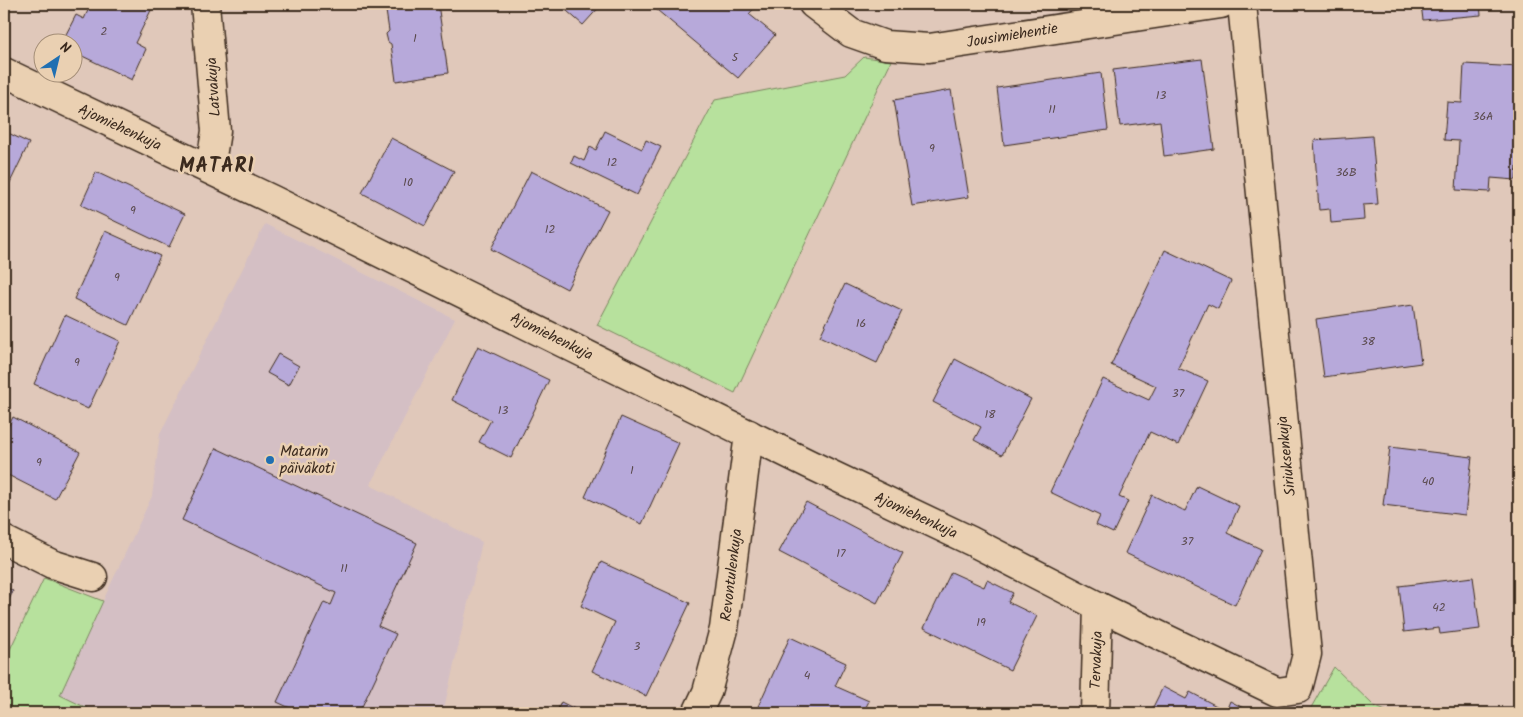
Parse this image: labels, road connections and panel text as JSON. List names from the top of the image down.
{
  "streets": {
    "street": [
      "Jousimiehentie",
      "Latvakuja",
      "Ajomiehenkuja",
      "Siriuksenkuja",
      "Revontulenkuja",
      "Tervakuja"
    ]
  },
  "crossings": [
    ["Latvakuja", "Ajomiehenkuja"],
    ["Ajomiehenkuja", "Siriuksenkuja"],
    ["Ajomiehenkuja", "Revontulenkuja"],
    ["Ajomiehenkuja", "Tervakuja"],
    ["Siriuksenkuja", "Tervakuja"]
  ],
  "districts": ["MATARI"],
  "places": ["Matarin päiväkoti"],
  "house_numbers": [
    "2",
    "1",
    "5",
    "13",
    "11",
    "36A",
    "9",
    "12",
    "36B",
    "10",
    "9",
    "12",
    "9",
    "16",
    "38",
    "9",
    "37",
    "13",
    "18",
    "9",
    "1",
    "40",
    "37",
    "17",
    "11",
    "42",
    "19",
    "3",
    "4"
  ],
  "north": "top right"
}
